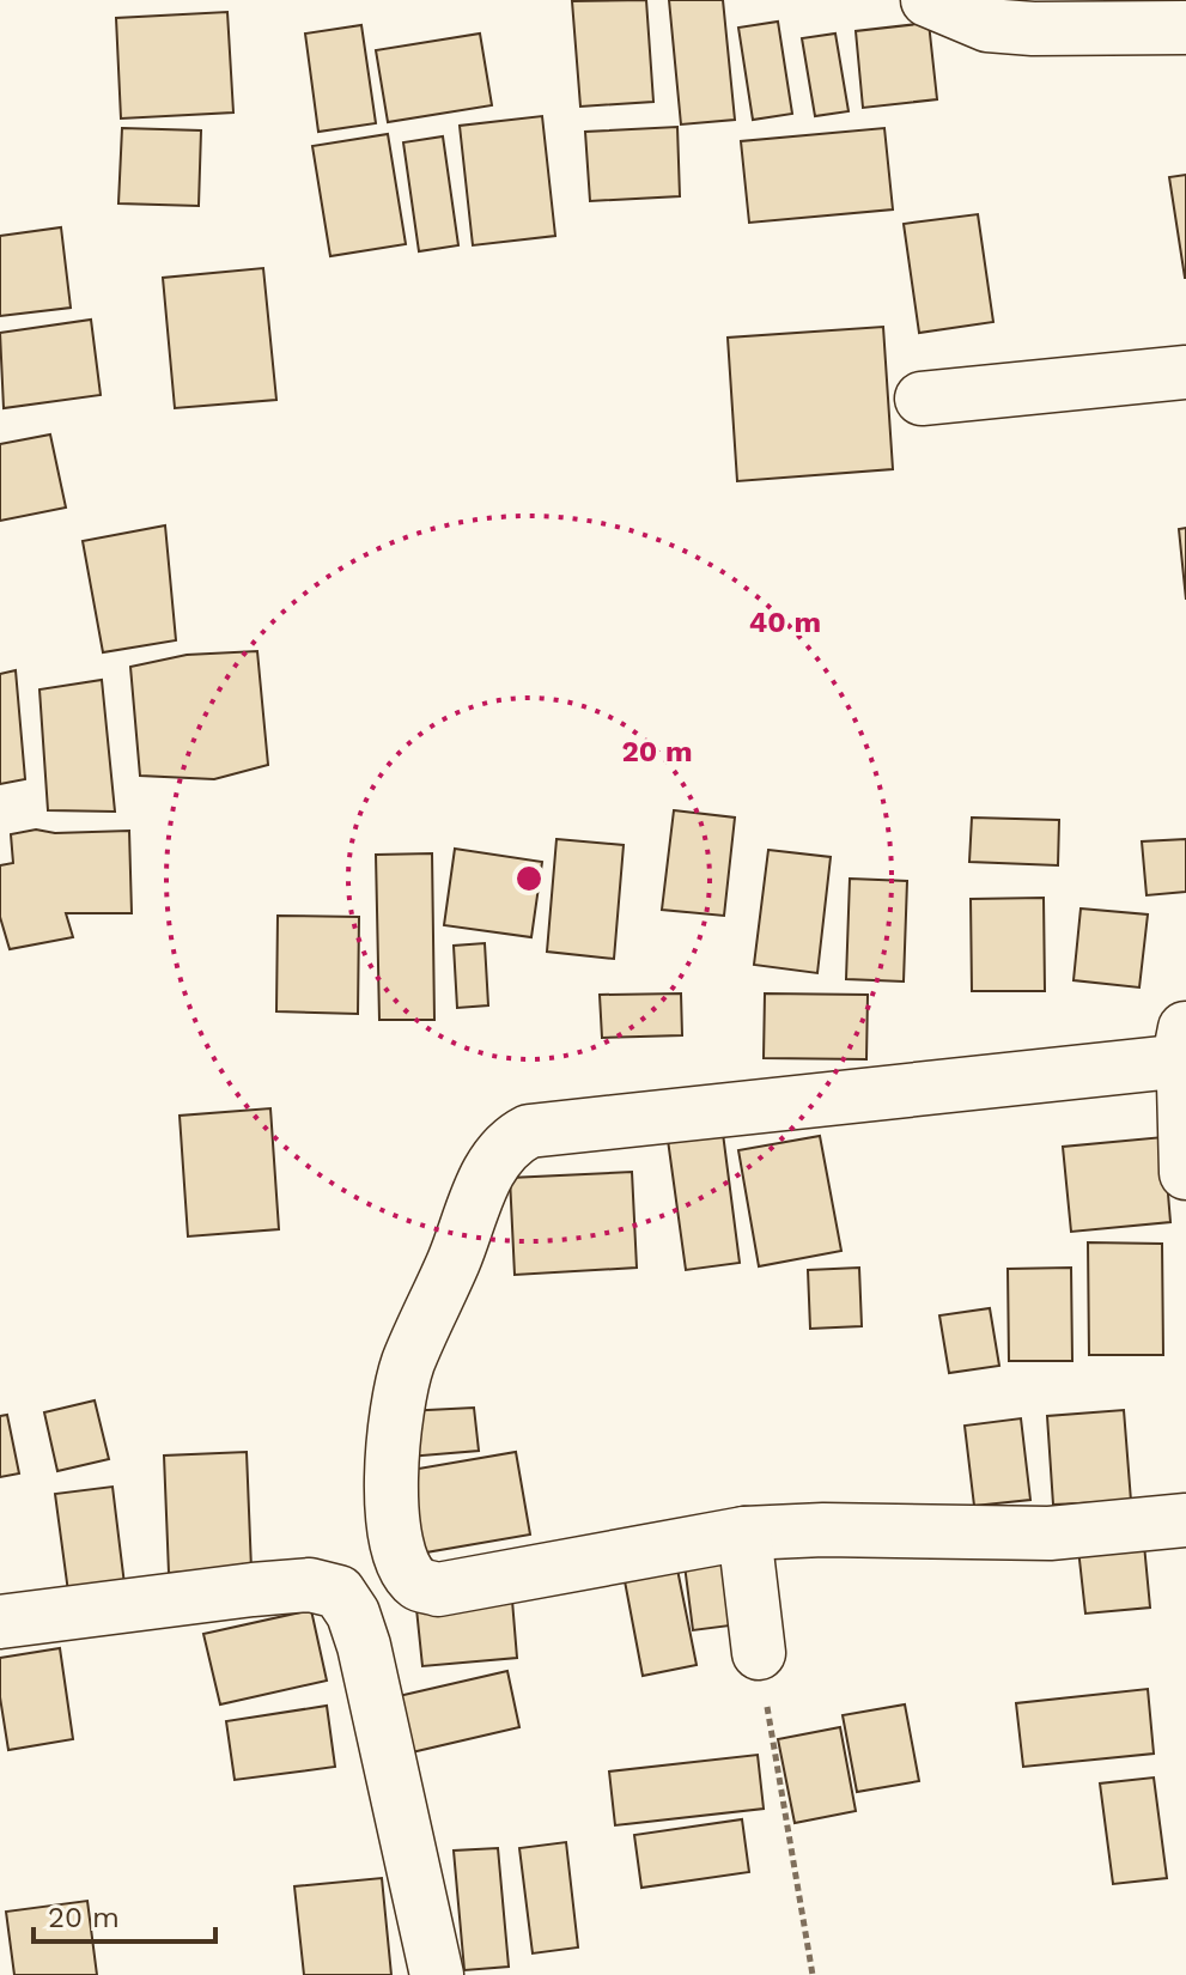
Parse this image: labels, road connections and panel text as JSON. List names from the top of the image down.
{
  "scale_bar": "20 m",
  "rings": ["40 m", "20 m"]
}
